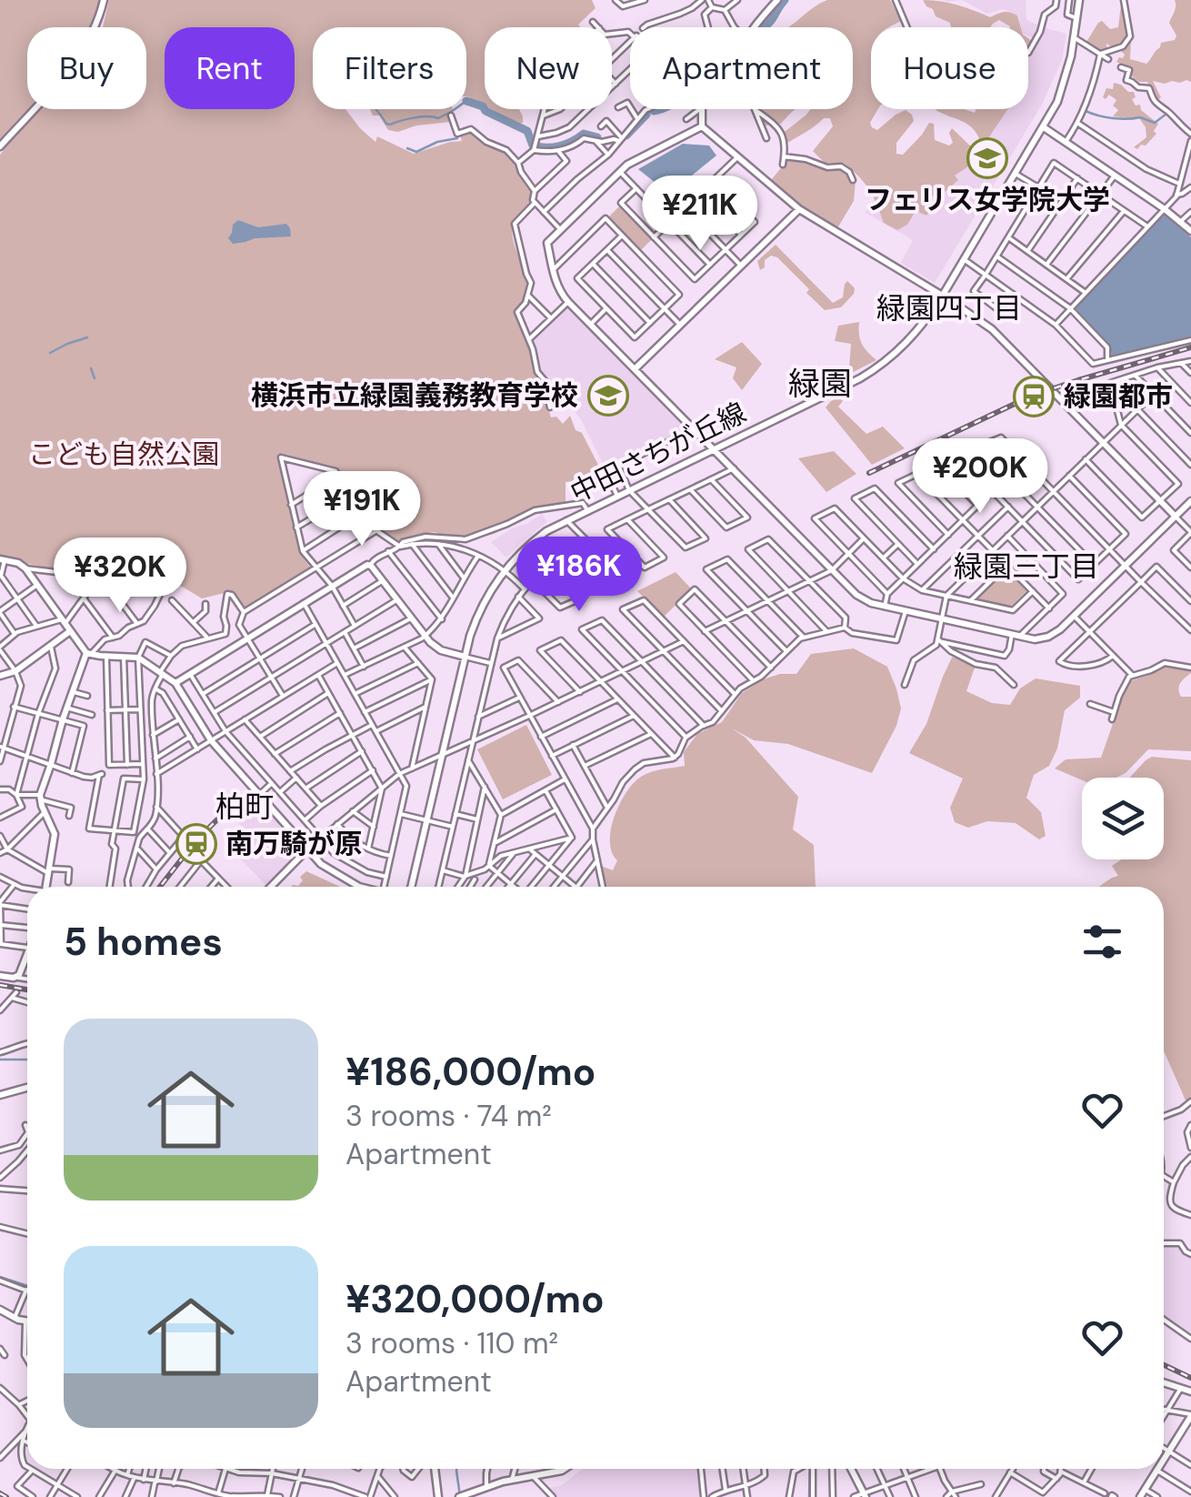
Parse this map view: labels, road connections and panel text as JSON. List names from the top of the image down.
{
  "streets": {
    "street": ["中田さちが丘線"]
  },
  "districts": [
    "緑園四丁目",
    "緑園",
    "緑園三丁目",
    "柏町"
  ],
  "parks": ["こども自然公園"],
  "places": {
    "school or university": ["フェリス女学院大学", "横浜市立緑園義務教育学校"],
    "station": ["緑園都市", "南万騎が原"]
  },
  "page": {
    "chip": [
      "Buy",
      "Rent",
      "Filters",
      "New",
      "Apartment",
      "House"
    ],
    "price": [
      "¥211K",
      "¥200K",
      "¥191K",
      "¥186K",
      "¥320K"
    ],
    "heading": "5 homes",
    "list": [
      {
        "name": "¥186,000/mo",
        "note": "3 rooms · 74 m² · Apartment"
      },
      {
        "name": "¥320,000/mo",
        "note": "3 rooms · 110 m² · Apartment"
      }
    ]
  }
}
